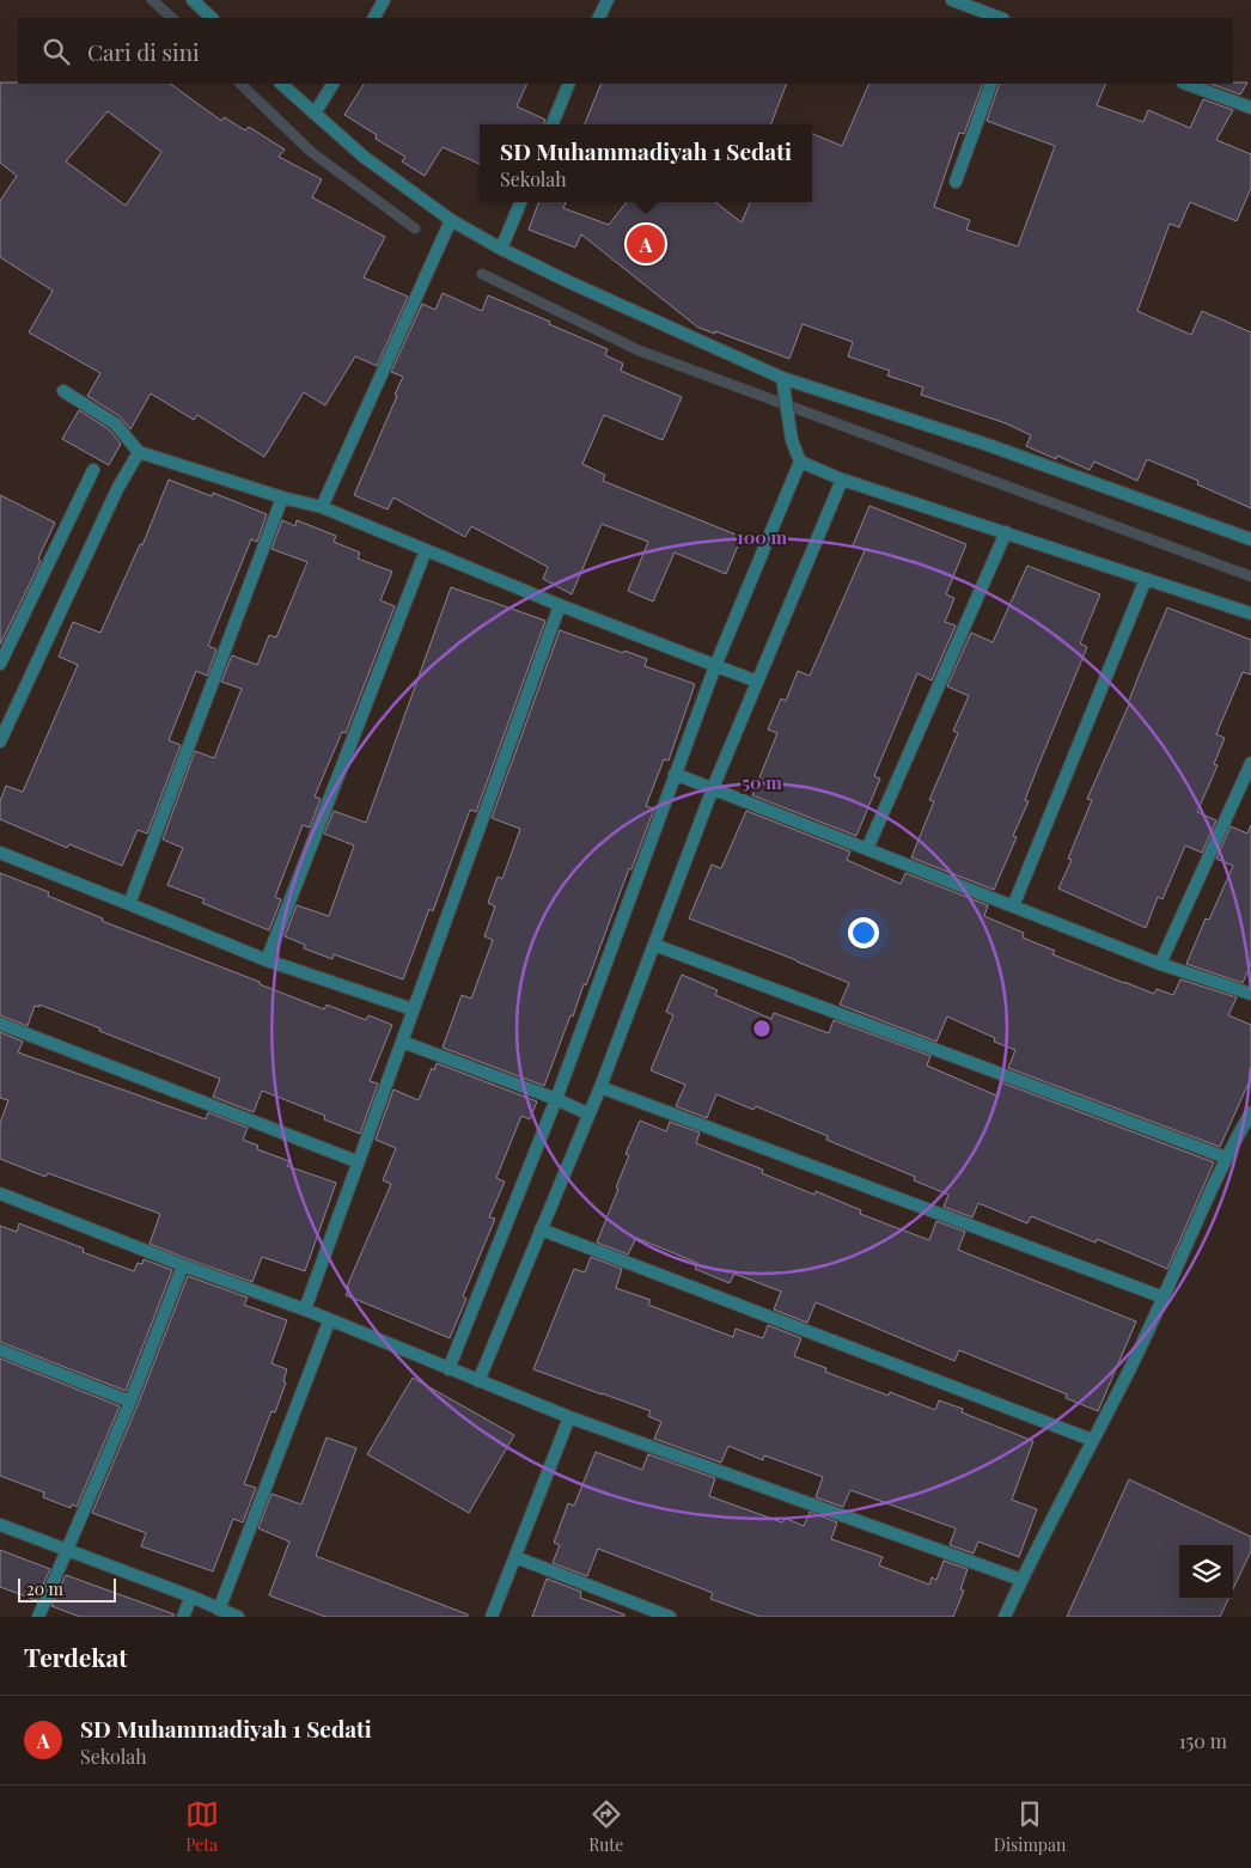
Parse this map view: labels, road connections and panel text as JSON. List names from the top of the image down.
{
  "scale_bar": "20 m",
  "page": {
    "search": "Cari di sini",
    "popup": ["SD Muhammadiyah 1 Sedati", "Sekolah"],
    "pins": "A",
    "scale": "20 m",
    "heading": "Terdekat",
    "list": [
      {
        "mark": "A",
        "name": "SD Muhammadiyah 1 Sedati",
        "note": "Sekolah",
        "value": "150 m"
      }
    ],
    "nav": ["Peta", "Rute", "Disimpan"]
  },
  "rings": ["100 m", "50 m"]
}
